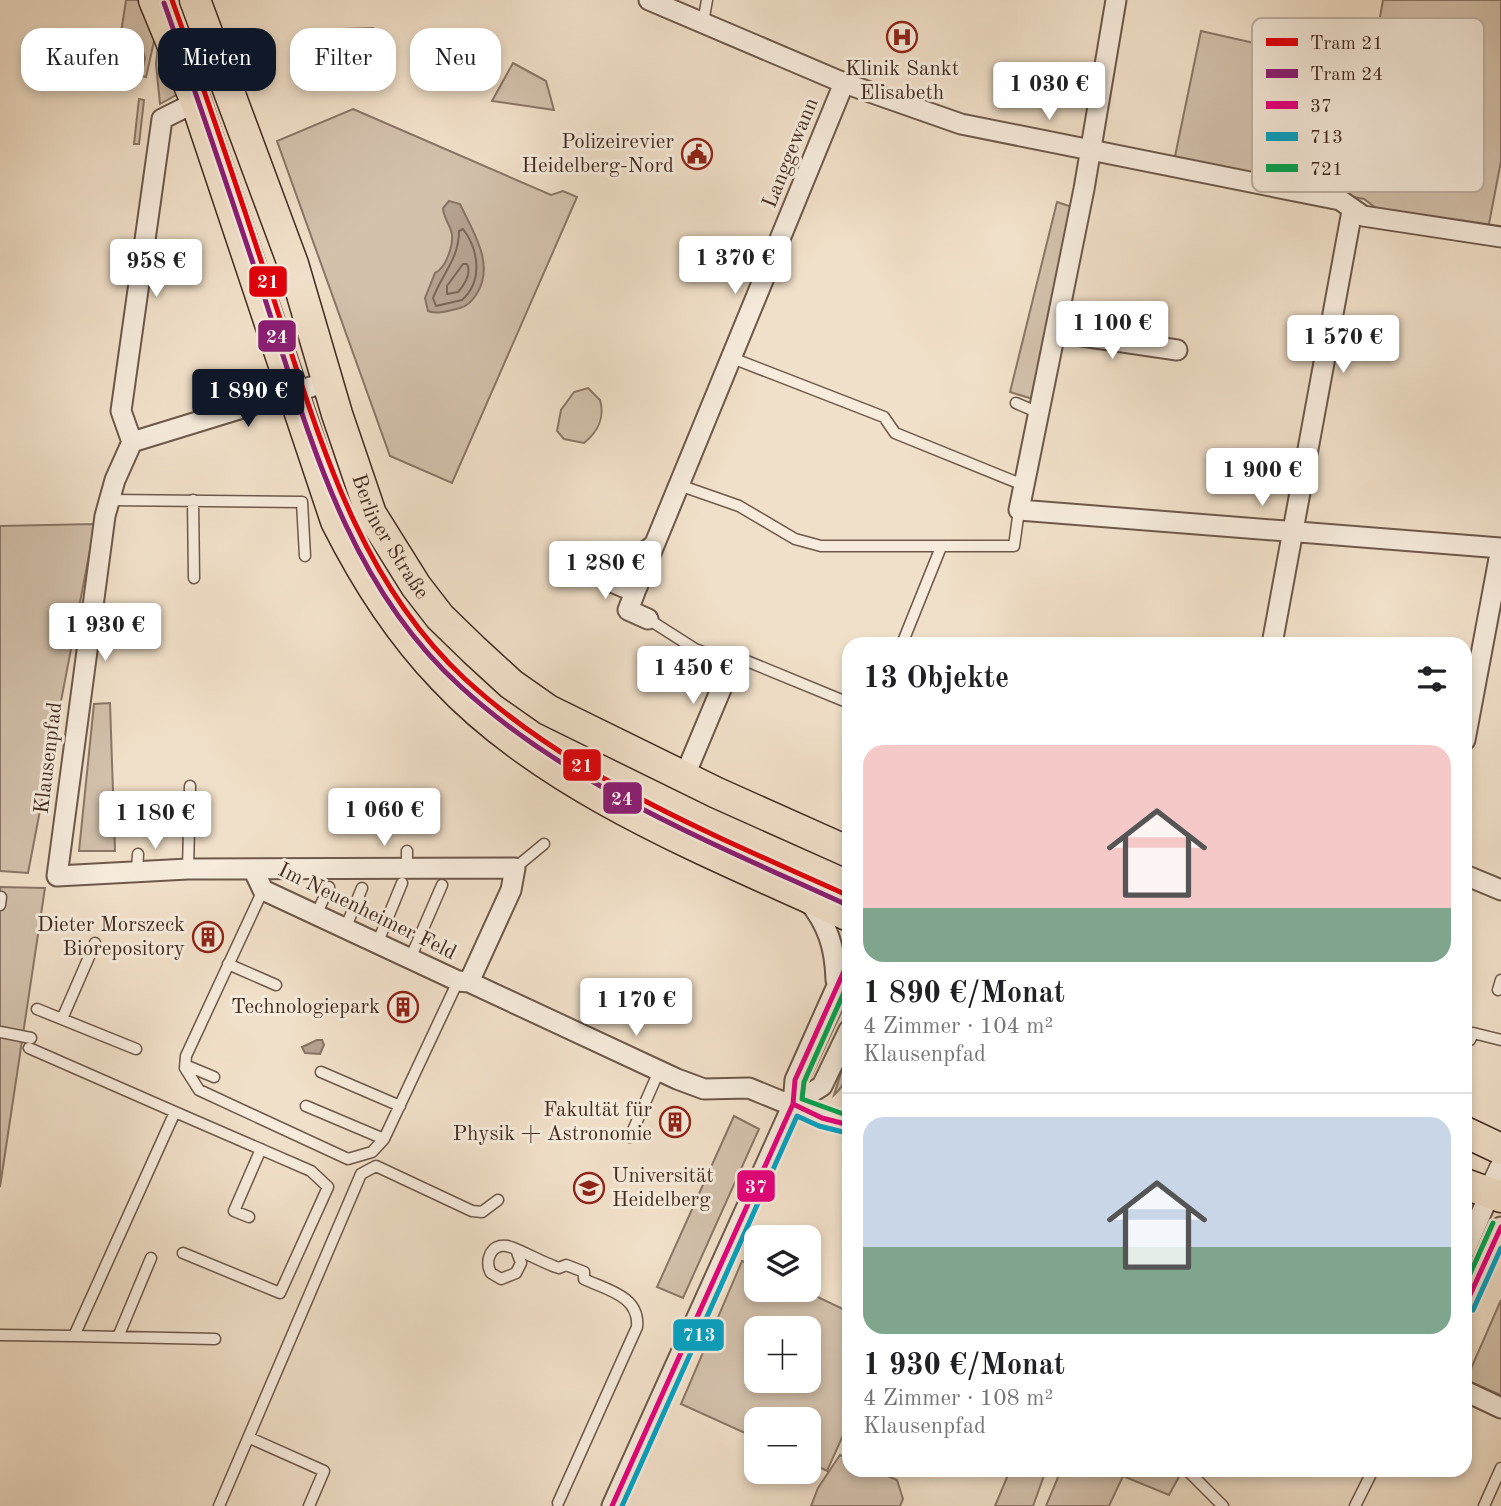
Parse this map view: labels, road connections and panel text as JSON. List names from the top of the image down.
{
  "streets": {
    "main road": ["Berliner Straße"],
    "street": ["Langgewann", "Klausenpfad", "Im Neuenheimer Feld"]
  },
  "crossings": [
    ["Klausenpfad", "Im Neuenheimer Feld"]
  ],
  "places": {
    "hospital": ["Klinik Sankt Elisabeth"],
    "public building": ["Polizeirevier Heidelberg-Nord"],
    "building": ["Dieter Morszeck Biorepository", "Technologiepark", "Fakultät für Physik + Astronomie"],
    "school or university": ["Universität Heidelberg"]
  },
  "lines": [
    "tram line 21",
    "tram line 24",
    "transit line 37",
    "transit line 721",
    "transit line 713"
  ],
  "legend": [
    "Tram 21",
    "Tram 24",
    "37",
    "713",
    "721"
  ],
  "page": {
    "chip": [
      "Kaufen",
      "Mieten",
      "Filter",
      "Neu"
    ],
    "price": [
      "1 030 €",
      "1 370 €",
      "958 €",
      "1 100 €",
      "1 570 €",
      "1 890 €",
      "1 900 €",
      "1 280 €",
      "1 930 €",
      "1 450 €",
      "1 060 €",
      "1 180 €",
      "1 170 €"
    ],
    "heading": "13 Objekte",
    "list": [
      {
        "name": "1 890 €/Monat",
        "note": "4 Zimmer · 104 m² · Klausenpfad"
      },
      {
        "name": "1 930 €/Monat",
        "note": "4 Zimmer · 108 m² · Klausenpfad"
      }
    ],
    "map_buttons": ["+", "−"]
  }
}
